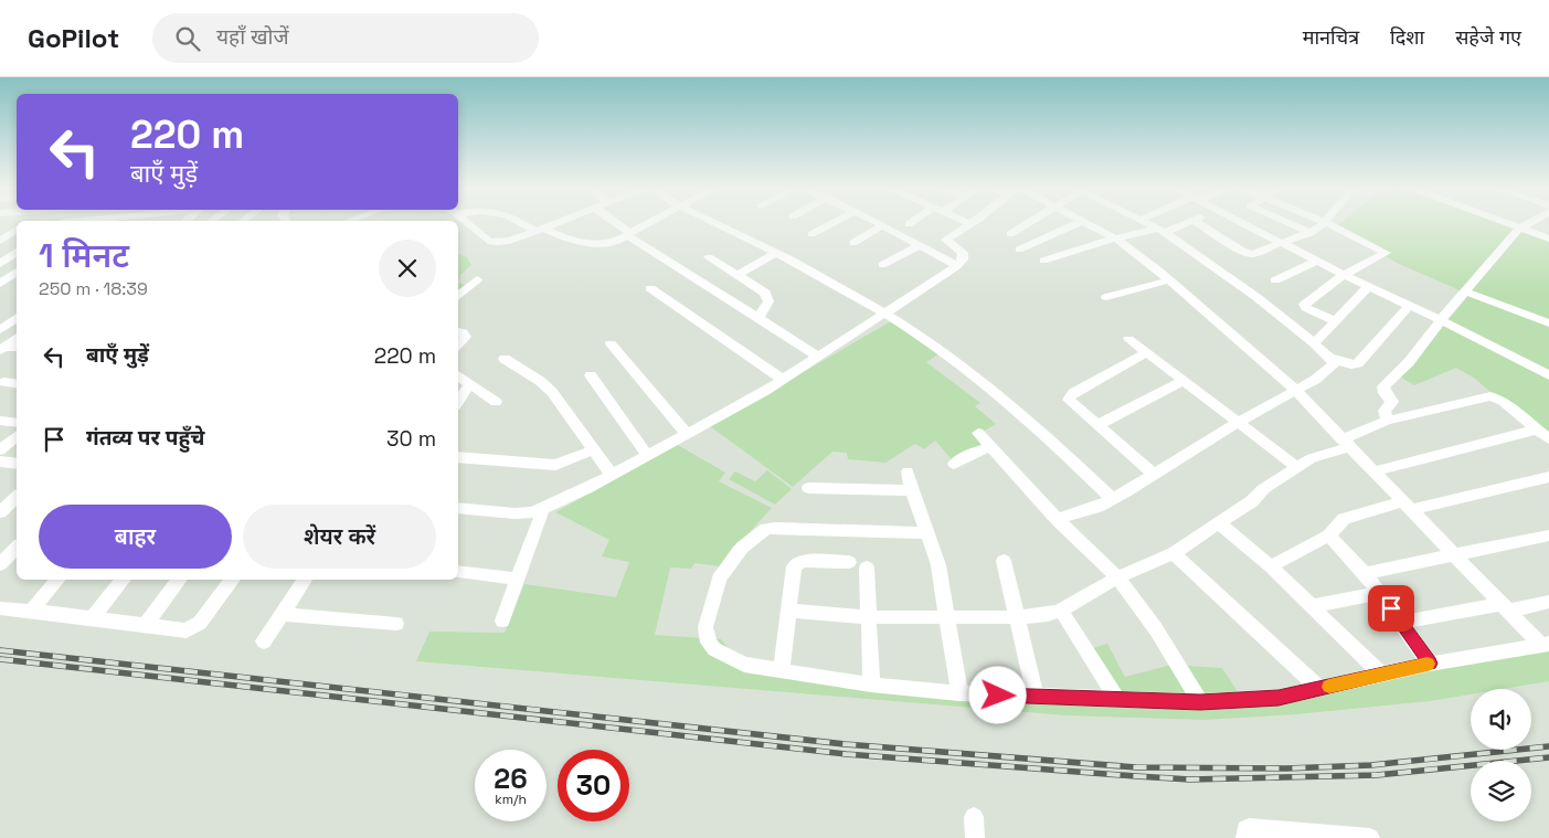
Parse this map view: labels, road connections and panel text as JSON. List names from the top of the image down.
{
  "page": {
    "header": "GoPilot",
    "search": "यहाँ खोजें",
    "nav": ["मानचित्र", "दिशा", "सहेजे गए"],
    "turn": ["220 m", "बाएँ मुड़ें"],
    "heading": ["1 मिनट", "250 m · 18:39"],
    "list": [
      {
        "name": "बाएँ मुड़ें",
        "value": "220 m"
      },
      {
        "name": "गंतव्य पर पहुँचे",
        "value": "30 m"
      }
    ],
    "buttons": ["बाहर", "शेयर करें"],
    "speed": "26 km/h",
    "limit": "30"
  }
}
